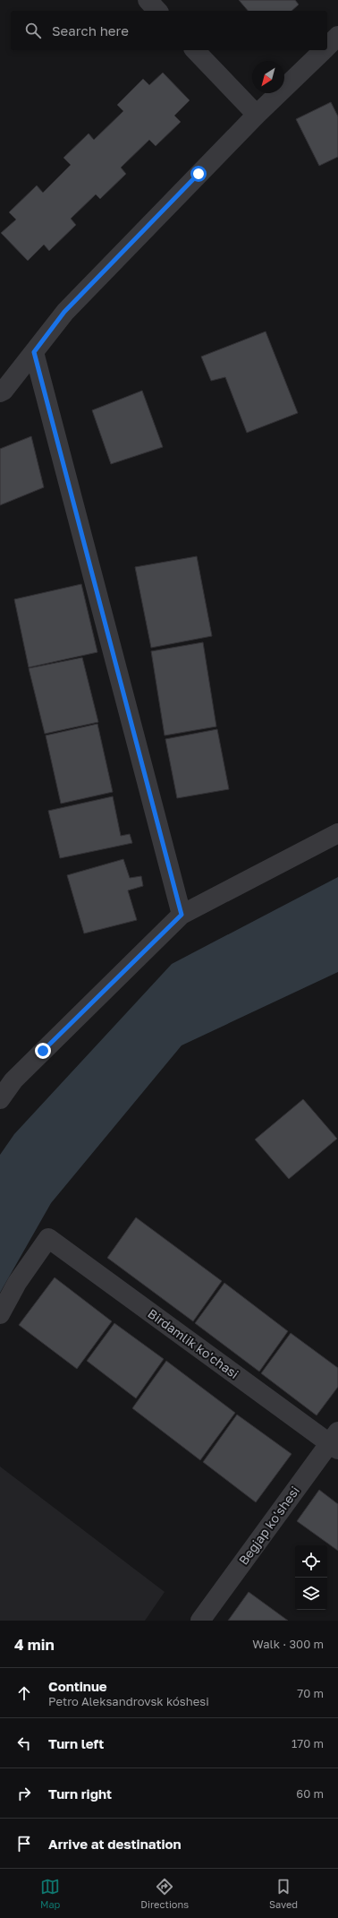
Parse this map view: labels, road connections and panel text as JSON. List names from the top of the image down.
{
  "streets": {
    "street": ["Birdamlik ko'chasi", "Begjap ko'shesi"]
  },
  "crossings": [
    ["Birdamlik ko'chasi", "Begjap ko'shesi"]
  ],
  "north": "bottom left",
  "page": {
    "search": "Search here",
    "heading": ["4 min", "Walk · 300 m"],
    "list": [
      ["Continue", "Petro Aleksandrovsk kóshesi", "70 m"],
      ["Turn left", "170 m"],
      ["Turn right", "60 m"],
      "Arrive at destination"
    ],
    "nav": ["Map", "Directions", "Saved"]
  }
}
